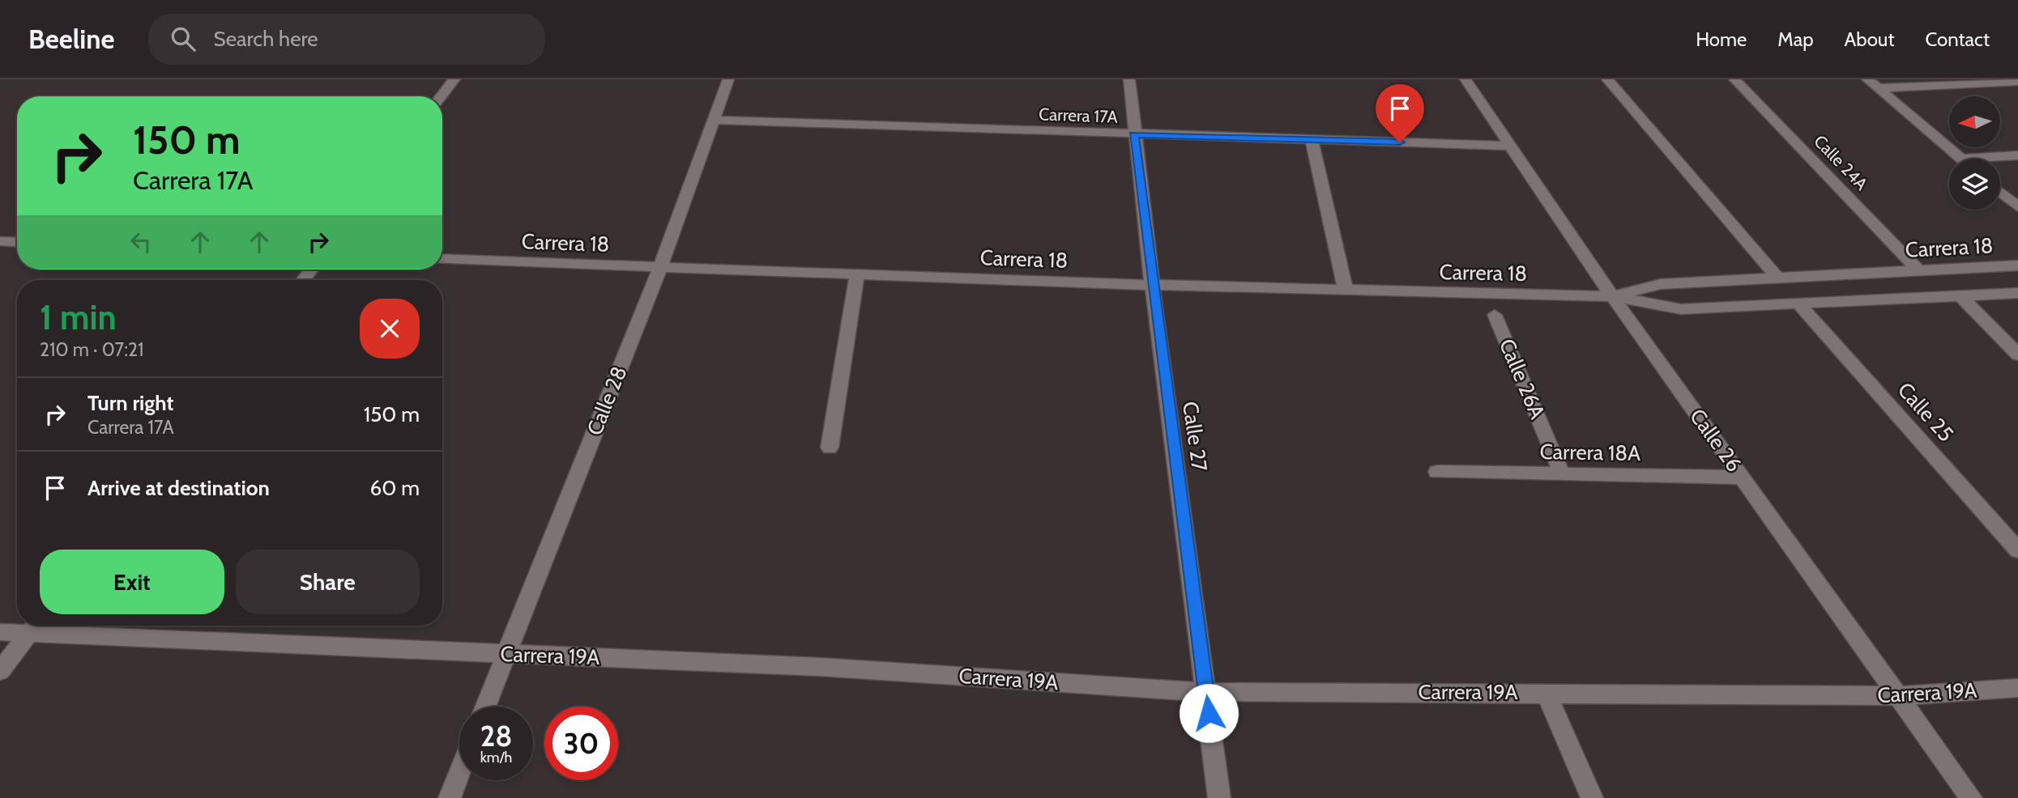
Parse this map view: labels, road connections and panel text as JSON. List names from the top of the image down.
{
  "streets": {
    "street": [
      "Carrera 17A",
      "Calle 24A",
      "Carrera 18",
      "Calle 26A",
      "Calle 28",
      "Calle 25",
      "Calle 27",
      "Calle 26",
      "Carrera 18A",
      "Carrera 19A"
    ]
  },
  "crossings": [
    ["Carrera 17A", "Calle 28"],
    ["Carrera 17A", "Calle 27"],
    ["Carrera 17A", "Calle 26"],
    ["Calle 24A", "Carrera 18"],
    ["Carrera 18", "Calle 28"],
    ["Carrera 18", "Calle 25"],
    ["Carrera 18", "Calle 27"],
    ["Carrera 18", "Calle 26"],
    ["Calle 26A", "Carrera 18A"],
    ["Calle 28", "Carrera 19A"],
    ["Calle 27", "Carrera 19A"],
    ["Calle 26", "Carrera 18A"],
    ["Calle 26", "Carrera 19A"]
  ],
  "north": "left",
  "page": {
    "header": "Beeline",
    "search": "Search here",
    "nav": [
      "Home",
      "Map",
      "About",
      "Contact"
    ],
    "turn": ["150 m", "Carrera 17A"],
    "heading": ["1 min", "210 m · 07:21"],
    "list": [
      {
        "name": "Turn right",
        "note": "Carrera 17A",
        "value": "150 m"
      },
      {
        "name": "Arrive at destination",
        "value": "60 m"
      }
    ],
    "buttons": ["Exit", "Share"],
    "speed": "28 km/h",
    "limit": "30"
  }
}
